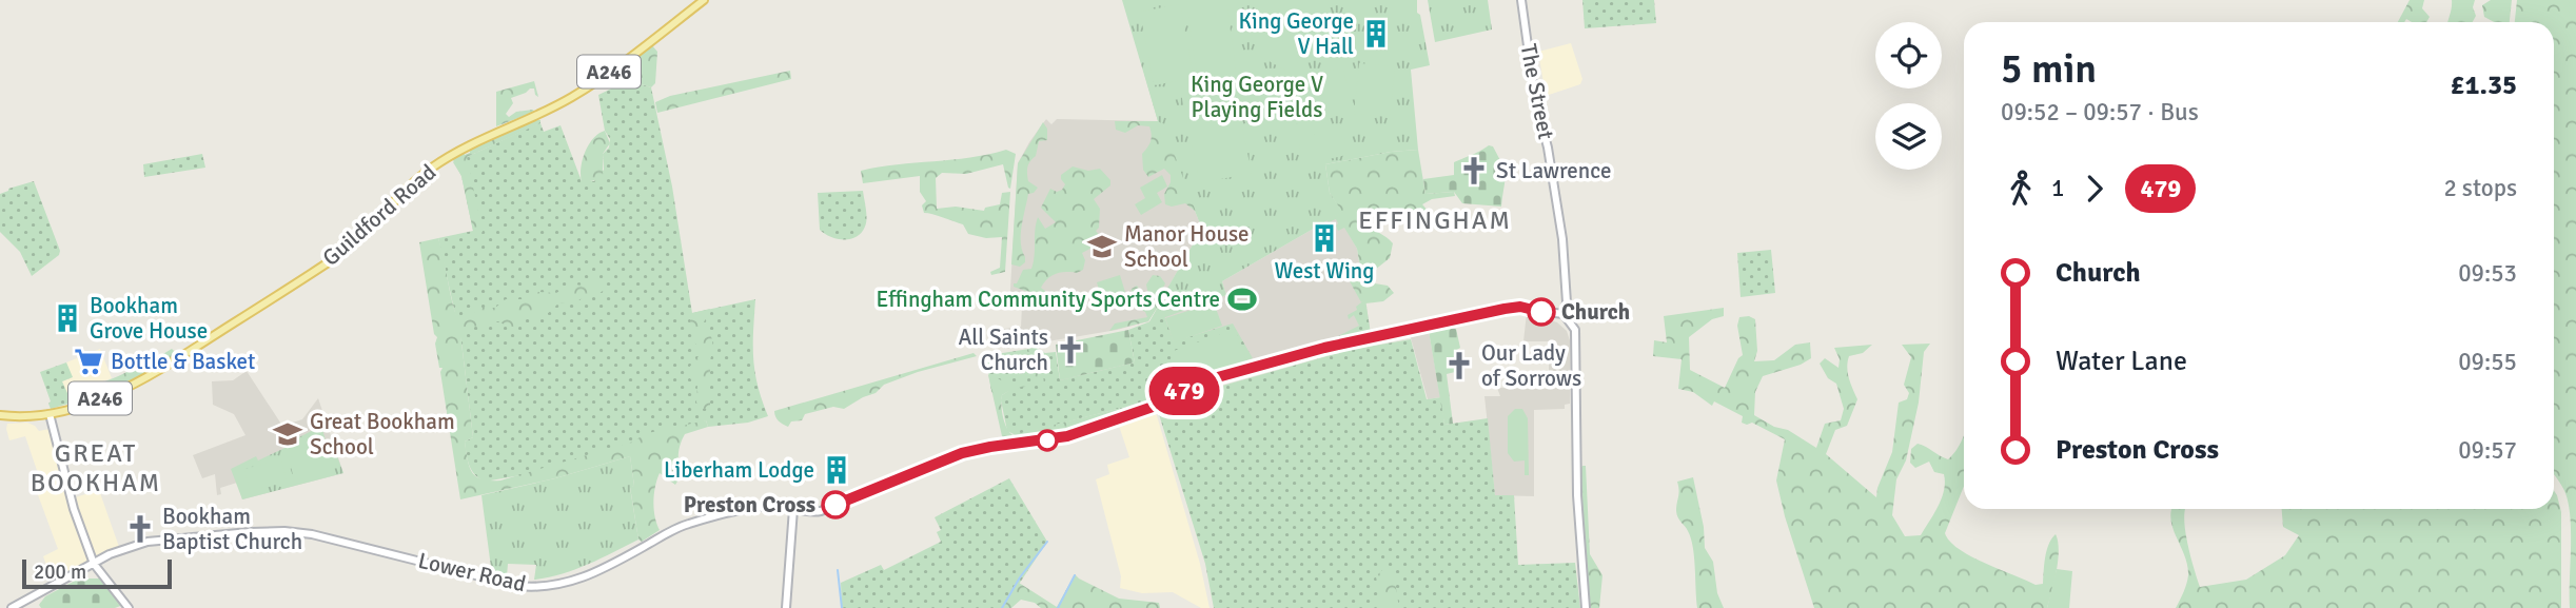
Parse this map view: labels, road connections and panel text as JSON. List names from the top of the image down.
{
  "streets": {
    "main road": ["A246", "Guildford Road"],
    "street": ["The Street", "Lower Road"]
  },
  "crossings": [
    ["The Street", "Lower Road"]
  ],
  "districts": ["EFFINGHAM", "GREAT BOOKHAM"],
  "parks": ["King George V Playing Fields"],
  "places": {
    "building": [
      "King George V Hall",
      "West Wing",
      "Bookham Grove House",
      "Liberham Lodge"
    ],
    "church": [
      "St Lawrence",
      "All Saints Church",
      "Our Lady of Sorrows",
      "Bookham Baptist Church"
    ],
    "school or university": ["Manor House School", "Great Bookham School"],
    "sports": ["Effingham Community Sports Centre"],
    "other": ["Church", "Preston Cross"],
    "supermarket": ["Bottle & Basket"]
  },
  "lines": ["bus line 479"],
  "scale_bar": "200 m",
  "page": {
    "on_map": "479",
    "heading": ["5 min", "09:52 – 09:57 · Bus", "£1.35"],
    "legs": ["1", "479", "2 stops"],
    "list": [
      {
        "name": "Church",
        "value": "09:53"
      },
      {
        "name": "Water Lane",
        "value": "09:55"
      },
      {
        "name": "Preston Cross",
        "value": "09:57"
      }
    ],
    "scale": "200 m"
  }
}
